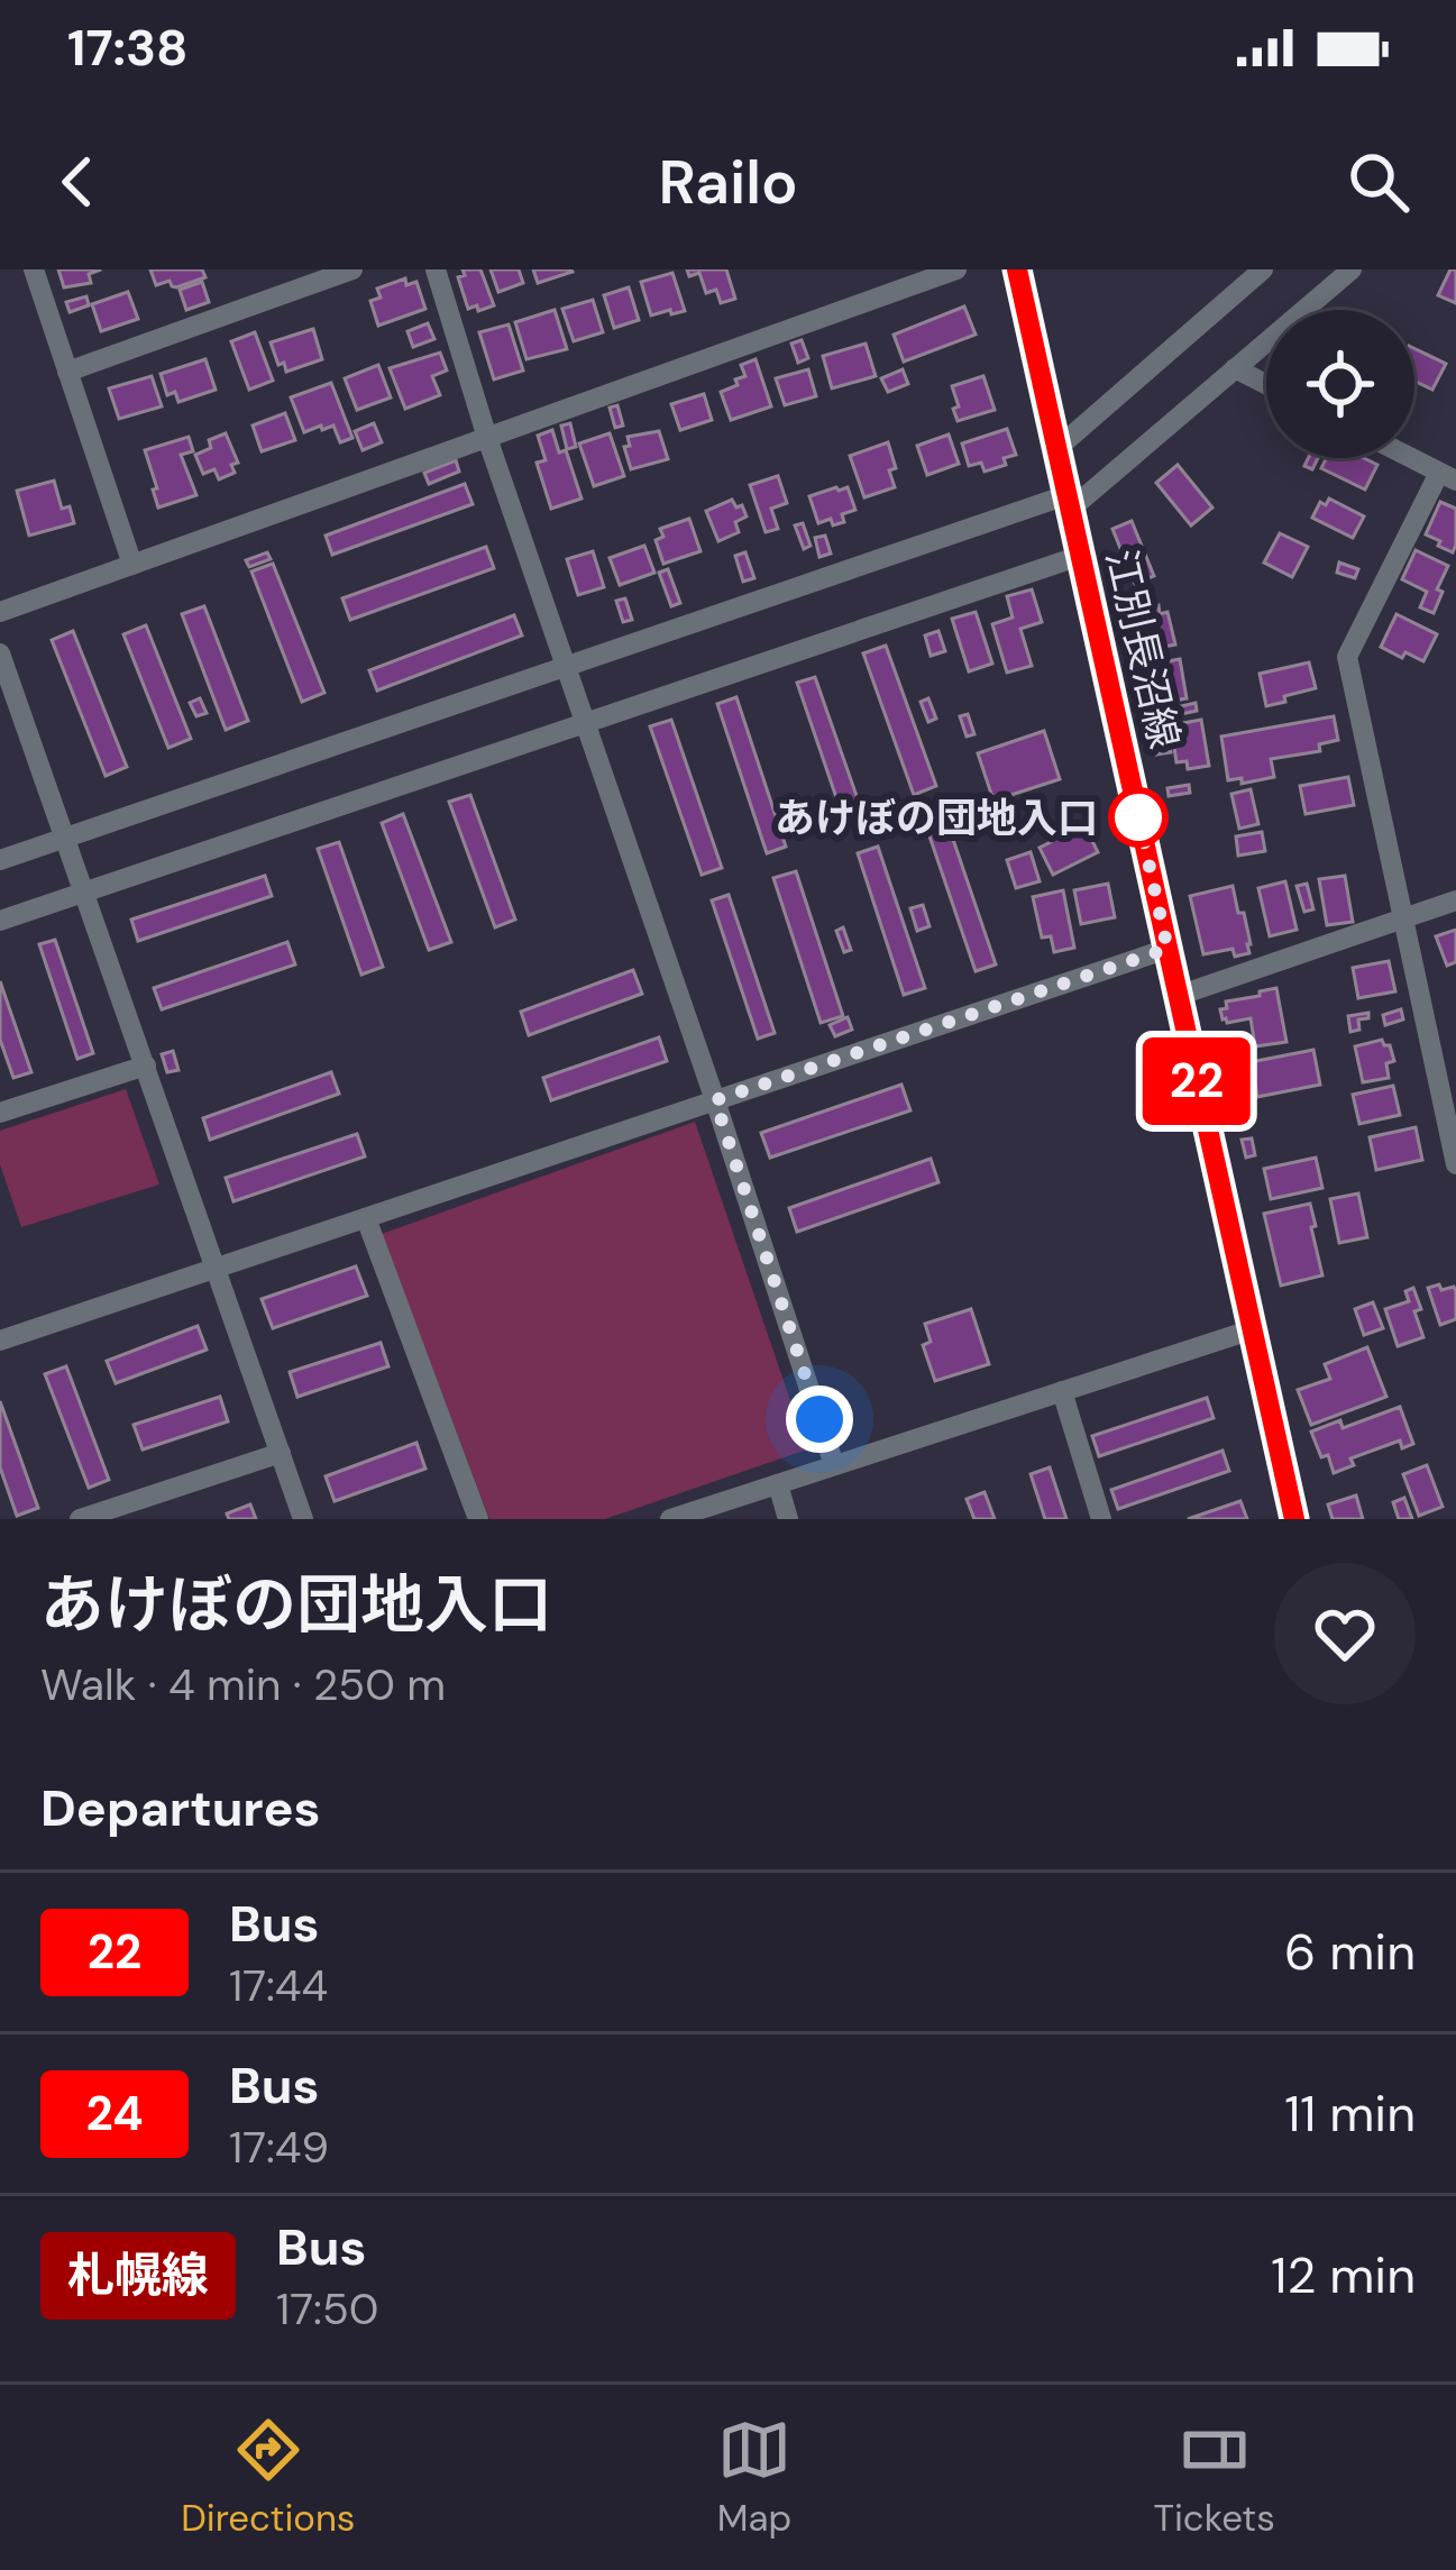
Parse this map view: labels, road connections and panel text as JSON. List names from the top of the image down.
{
  "streets": {
    "main road": ["江別長沼線"]
  },
  "places": ["あけぼの団地入口"],
  "lines": ["bus line 22"],
  "page": {
    "status": "17:38",
    "header": "Railo",
    "on_map": "22",
    "heading": [
      ["あけぼの団地入口", "Walk · 4 min · 250 m"],
      "Departures"
    ],
    "list": [
      {
        "mark": "22",
        "name": "Bus",
        "note": "17:44",
        "value": "6 min"
      },
      {
        "mark": "24",
        "name": "Bus",
        "note": "17:49",
        "value": "11 min"
      },
      {
        "mark": "札幌線",
        "name": "Bus",
        "note": "17:50",
        "value": "12 min"
      }
    ],
    "tabs": ["Directions", "Map", "Tickets"]
  }
}
